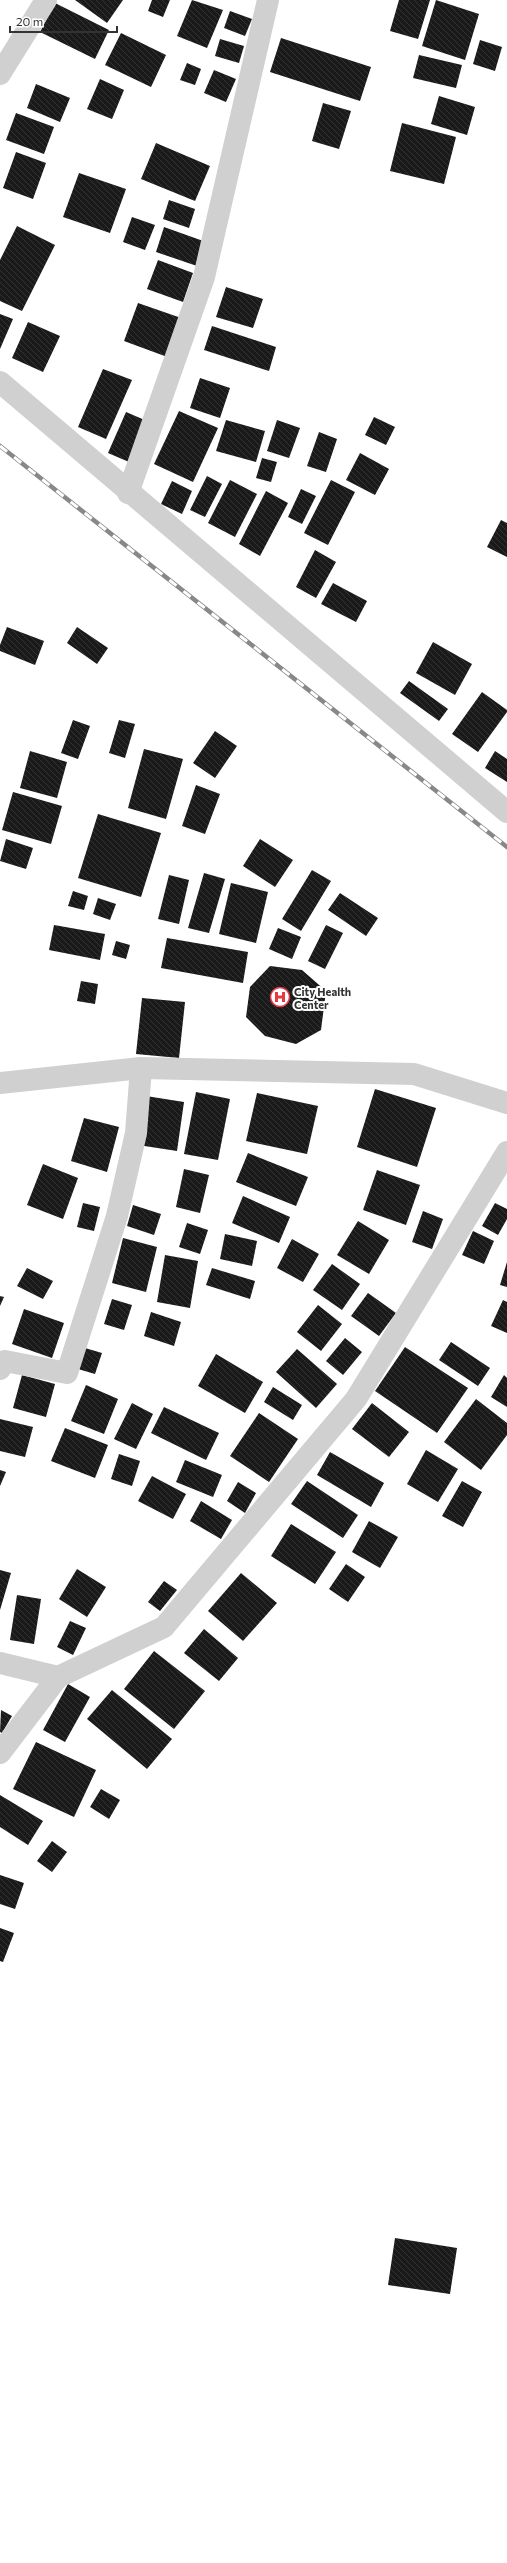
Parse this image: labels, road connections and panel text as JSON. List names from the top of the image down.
{
  "places": {
    "hospital": ["City Health Center"]
  },
  "scale_bar": "20 m"
}
